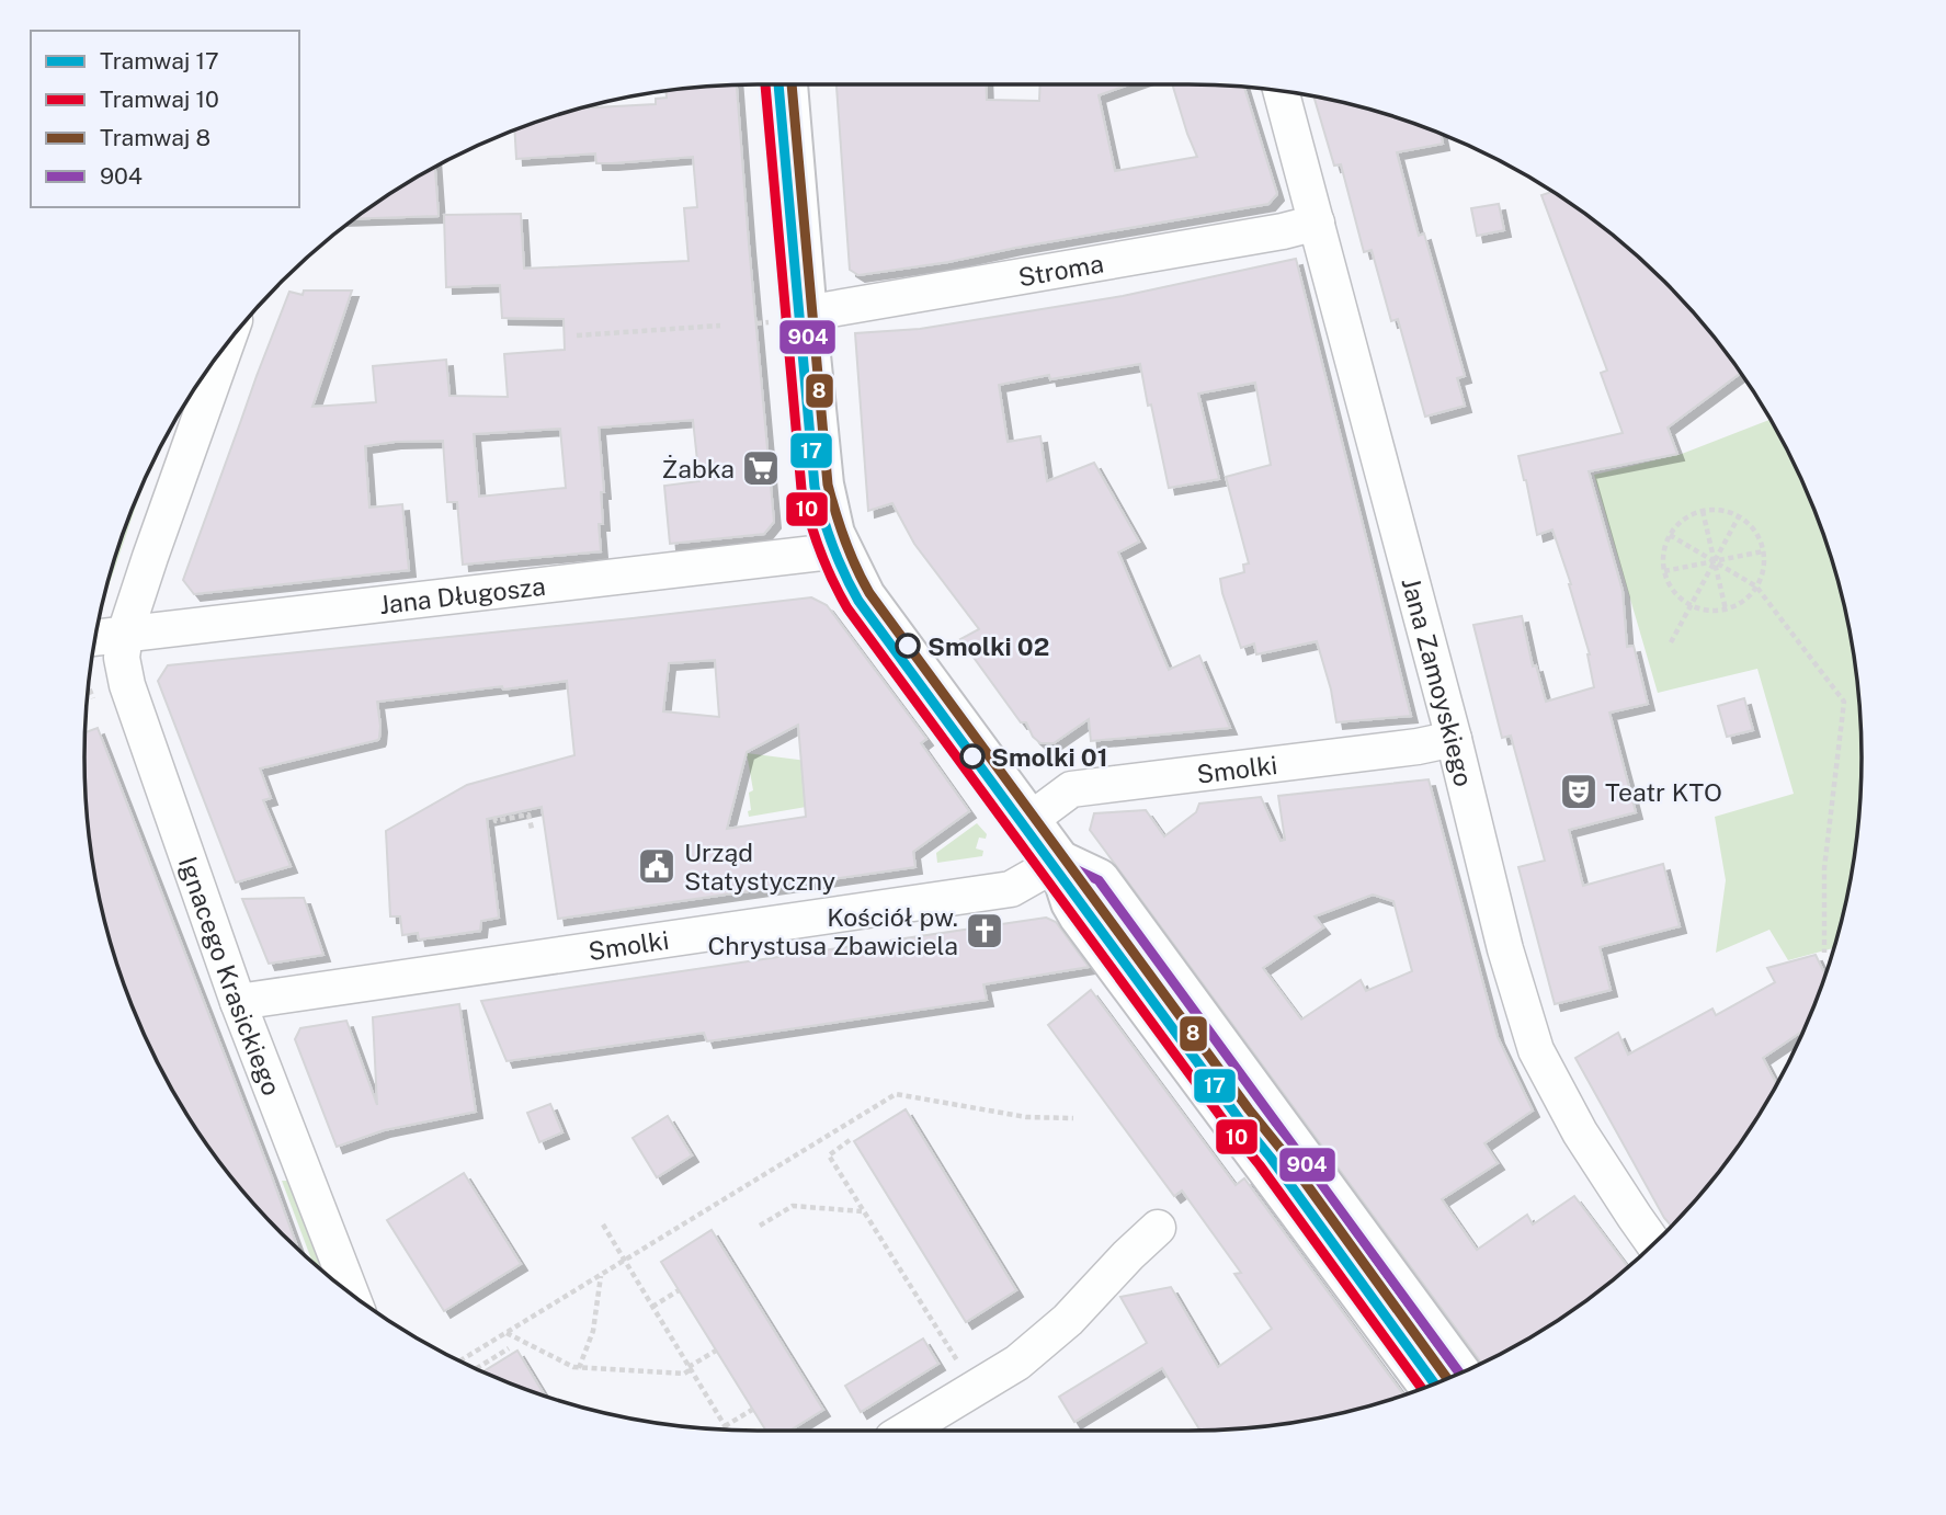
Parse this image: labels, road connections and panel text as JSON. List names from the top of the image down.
{
  "streets": {
    "street": [
      "Stroma",
      "Jana Długosza",
      "Jana Zamoyskiego",
      "Smolki",
      "Ignacego Krasickiego"
    ]
  },
  "crossings": [
    ["Stroma", "Jana Zamoyskiego"],
    ["Jana Długosza", "Ignacego Krasickiego"],
    ["Jana Zamoyskiego", "Smolki"],
    ["Smolki", "Ignacego Krasickiego"]
  ],
  "places": {
    "supermarket": ["Żabka"],
    "other": ["Smolki 02", "Smolki 01"],
    "theatre": ["Teatr KTO"],
    "public building": ["Urząd Statystyczny"],
    "church": ["Kościół pw. Chrystusa Zbawiciela"]
  },
  "lines": [
    "tram line 17",
    "tram line 10",
    "tram line 8",
    "transit line 904"
  ],
  "legend": [
    "Tramwaj 17",
    "Tramwaj 10",
    "Tramwaj 8",
    "904"
  ]
}
